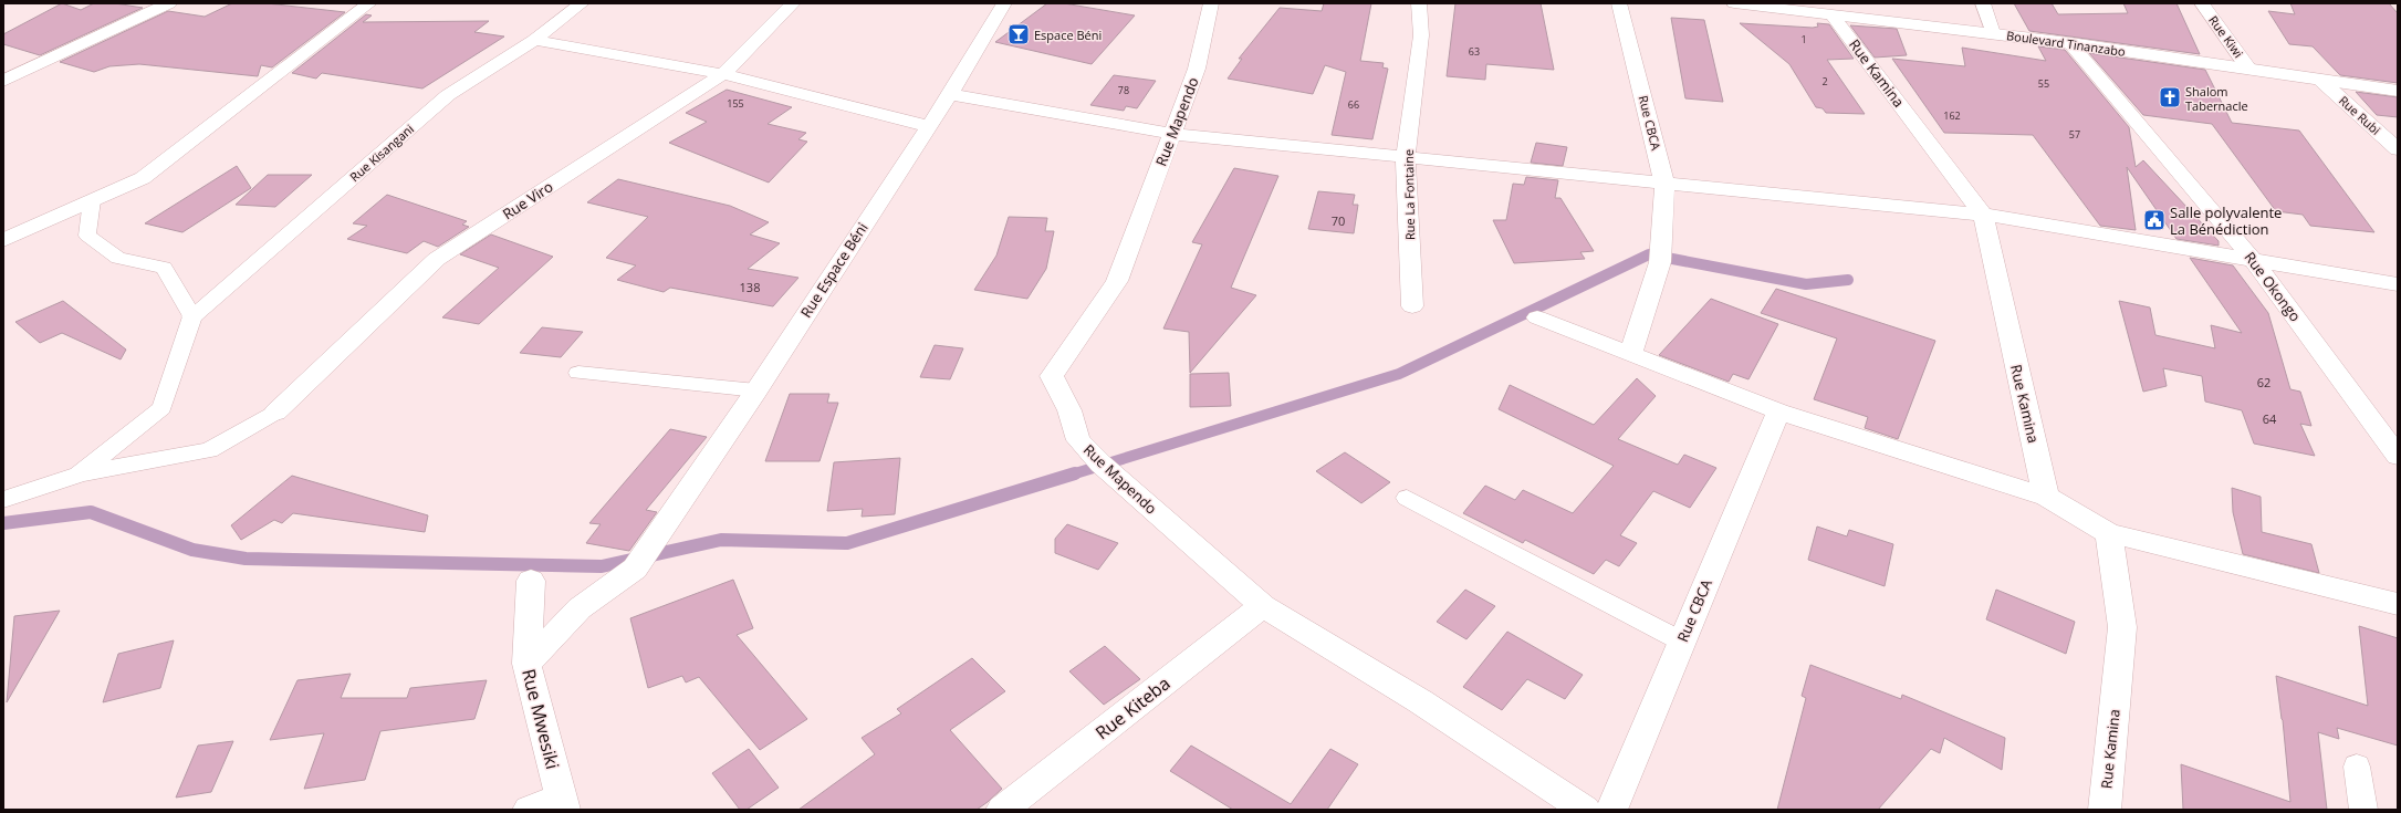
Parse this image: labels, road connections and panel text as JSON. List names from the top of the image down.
{
  "streets": {
    "street": [
      "Rue Kiwi",
      "Boulevard Tinanzabo",
      "Rue Kamina",
      "Rue Rubi",
      "Rue Mapendo",
      "Rue CBCA",
      "Rue Kisangani",
      "Rue La Fontaine",
      "Rue Viro",
      "Rue Espace Béni",
      "Rue Okongo",
      "Rue Kiteba",
      "Rue Mwesiki"
    ]
  },
  "crossings": [
    ["Rue Kiwi", "Boulevard Tinanzabo"],
    ["Boulevard Tinanzabo", "Rue Kamina"],
    ["Boulevard Tinanzabo", "Rue Rubi"],
    ["Boulevard Tinanzabo", "Rue Okongo"],
    ["Rue Mapendo", "Rue Kiteba"],
    ["Rue Espace Béni", "Rue Mwesiki"]
  ],
  "places": {
    "bar": ["Espace Béni"],
    "church": ["Shalom Tabernacle"],
    "public building": ["Salle polyvalente La Bénédiction"]
  },
  "house_numbers": [
    "1",
    "63",
    "2",
    "55",
    "78",
    "155",
    "66",
    "162",
    "57",
    "70",
    "138",
    "62",
    "64"
  ]
}
